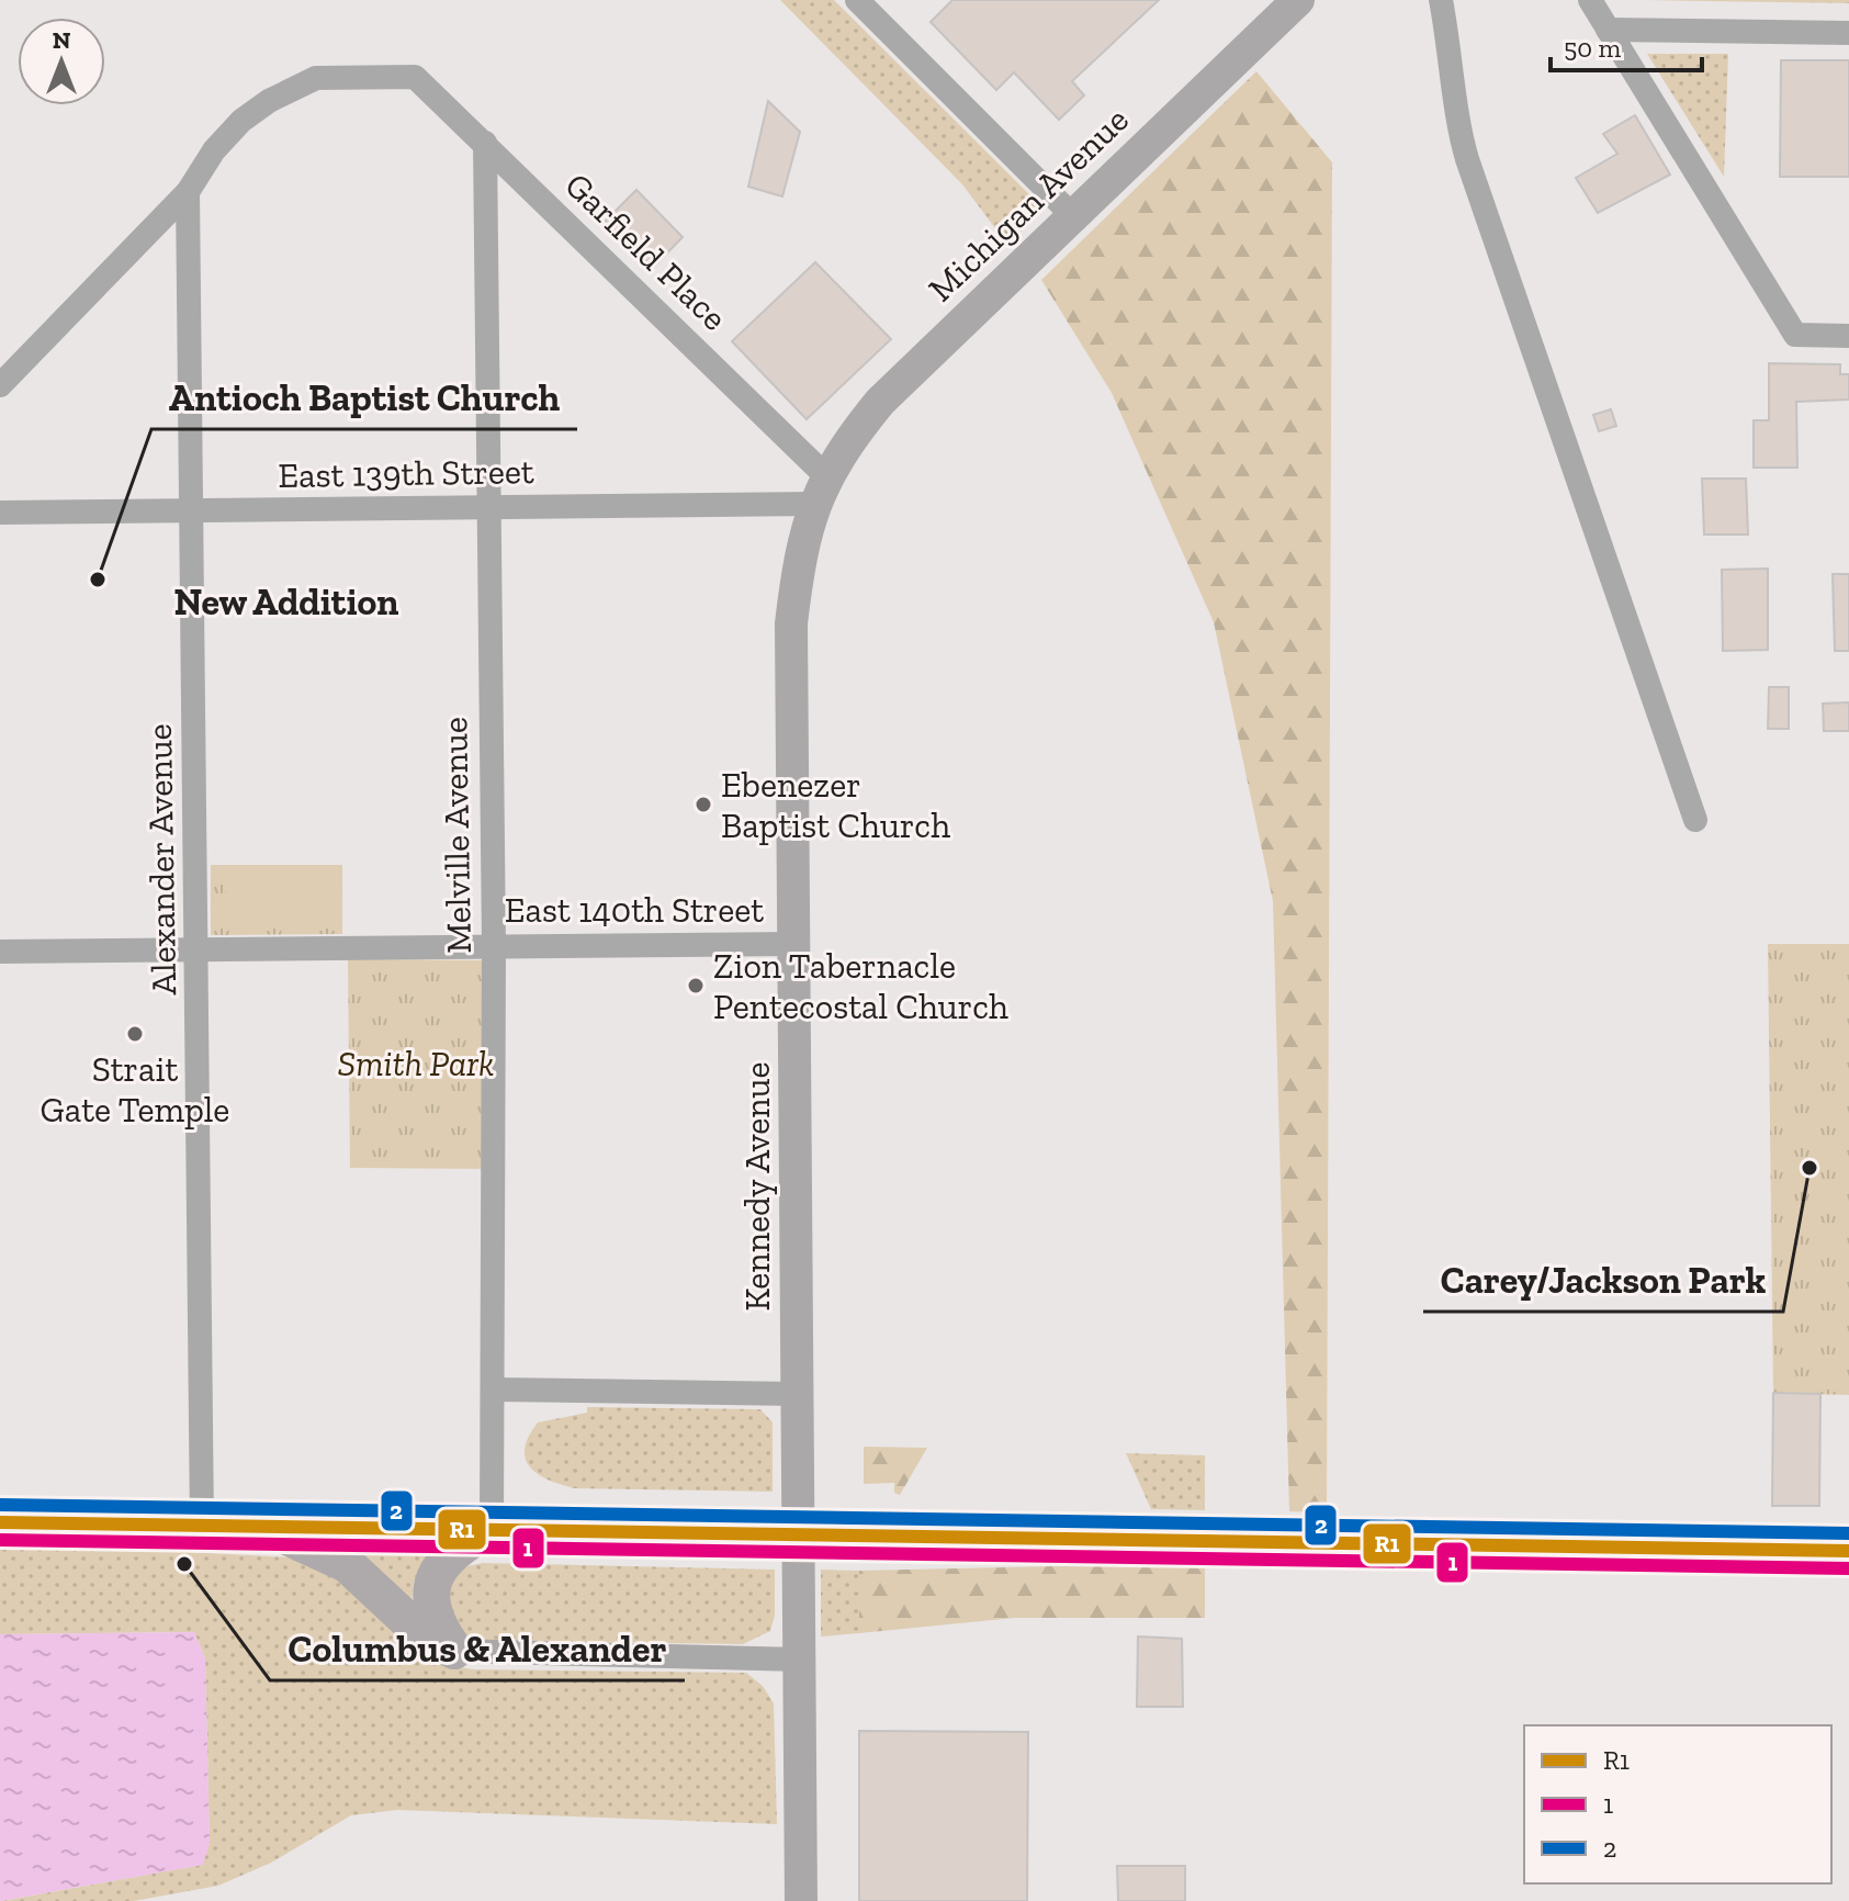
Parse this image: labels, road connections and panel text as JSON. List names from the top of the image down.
{
  "streets": {
    "main road": ["Michigan Avenue", "Kennedy Avenue"],
    "street": [
      "Garfield Place",
      "East 139th Street",
      "Melville Avenue",
      "Alexander Avenue",
      "East 140th Street"
    ]
  },
  "crossings": [
    ["Michigan Avenue", "Garfield Place"],
    ["Michigan Avenue", "East 139th Street"],
    ["Michigan Avenue", "Kennedy Avenue"],
    ["Garfield Place", "East 139th Street"],
    ["Garfield Place", "Melville Avenue"],
    ["Garfield Place", "Alexander Avenue"],
    ["Garfield Place", "Kennedy Avenue"],
    ["East 139th Street", "Melville Avenue"],
    ["East 139th Street", "Alexander Avenue"],
    ["East 139th Street", "Kennedy Avenue"],
    ["Melville Avenue", "East 140th Street"],
    ["Alexander Avenue", "East 140th Street"],
    ["East 140th Street", "Kennedy Avenue"]
  ],
  "districts": ["New Addition"],
  "parks": ["Smith Park"],
  "places": [
    "Antioch Baptist Church",
    "Ebenezer Baptist Church",
    "Zion Tabernacle Pentecostal Church",
    "Strait Gate Temple",
    "Carey/Jackson Park",
    "Columbus & Alexander"
  ],
  "lines": ["transit line 2", "transit line R1", "transit line 1"],
  "legend": ["R1", "1", "2"],
  "scale_bar": "50 m",
  "north": "top"
}
